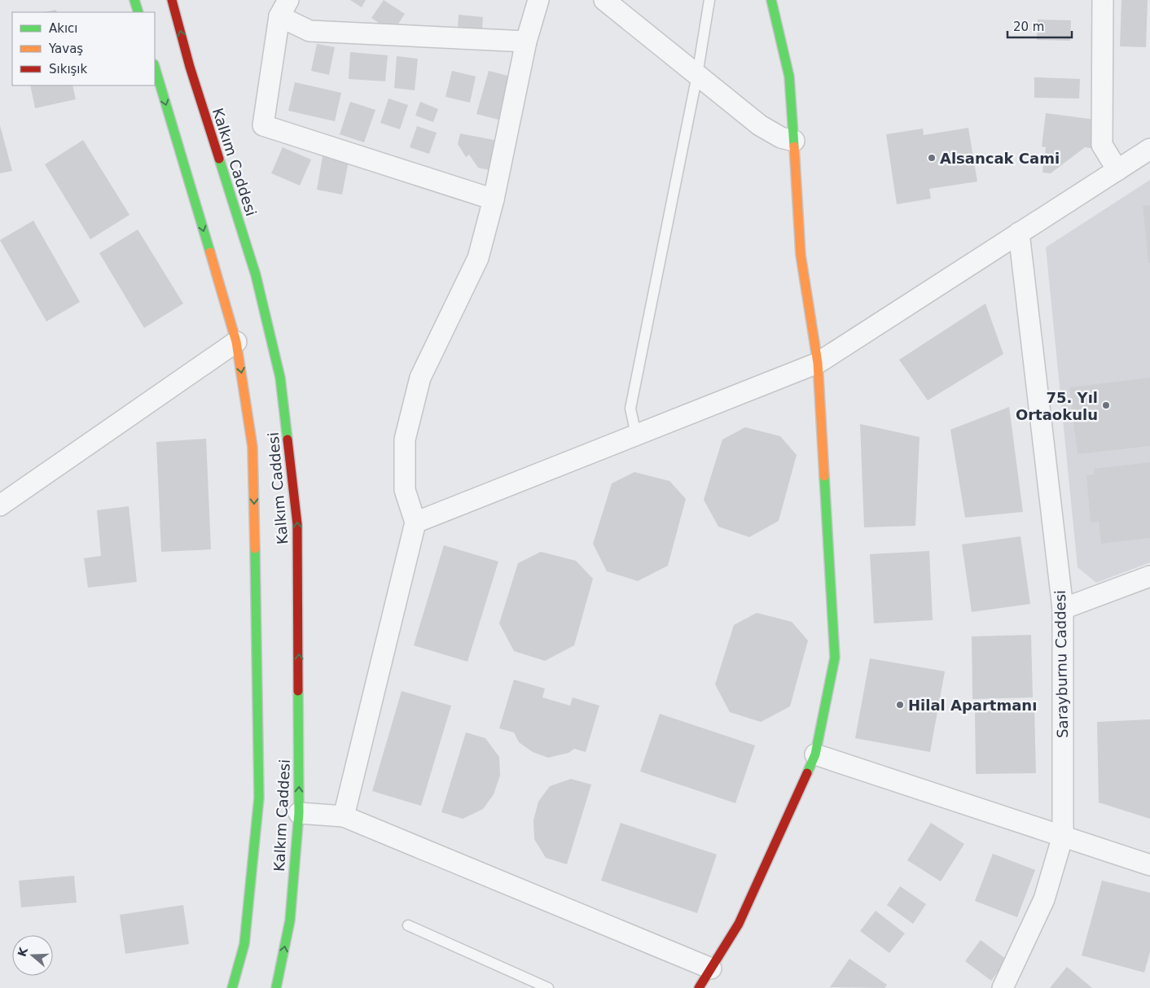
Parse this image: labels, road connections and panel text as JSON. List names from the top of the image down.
{
  "streets": {
    "main road": ["Kalkım Caddesi"],
    "street": ["Sarayburnu Caddesi"]
  },
  "places": ["Alsancak Cami", "75. Yıl Ortaokulu", "Hilal Apartmanı"],
  "legend": ["Akıcı", "Yavaş", "Sıkışık"],
  "scale_bar": "20 m",
  "north": "left"
}
